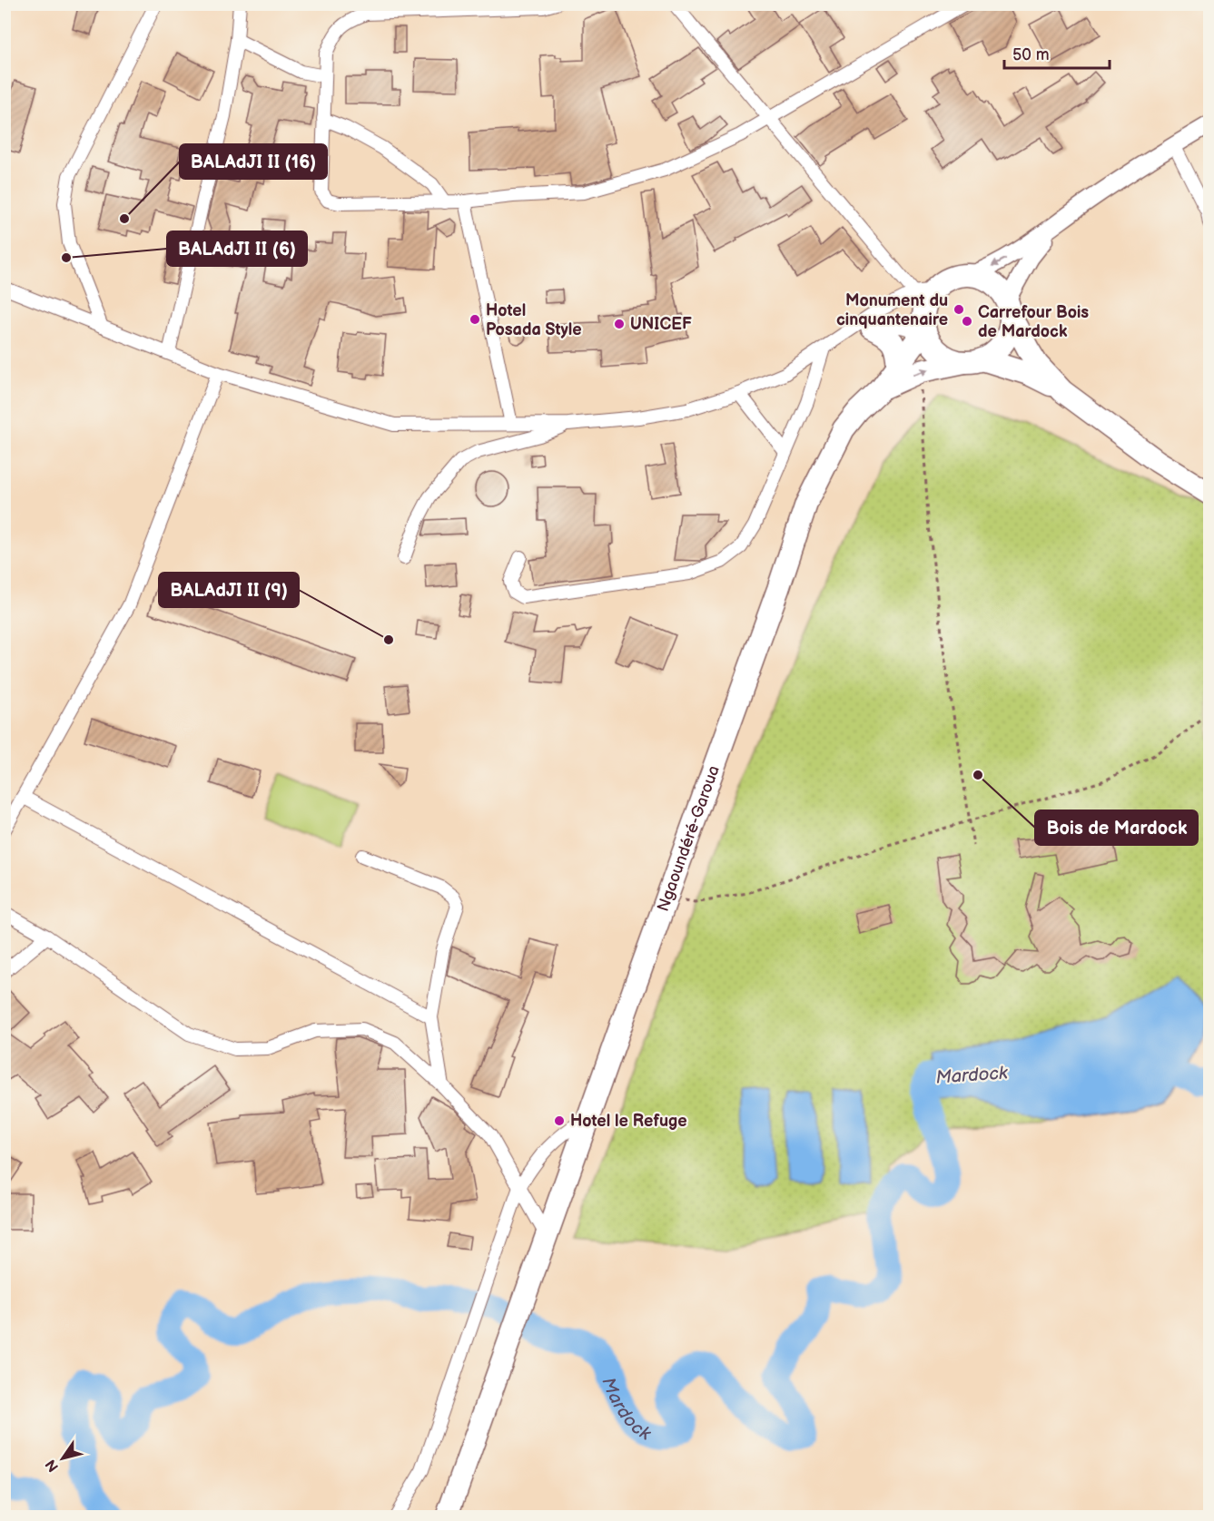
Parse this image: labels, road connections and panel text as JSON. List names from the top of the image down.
{
  "streets": {
    "highway": ["Ngaoundéré-Garoua"]
  },
  "water": ["Mardock"],
  "places": [
    "BALAdJI II (16)",
    "BALAdJI II (6)",
    "Monument du cinquantenaire",
    "Hotel Posada Style",
    "Carrefour Bois de Mardock",
    "UNICEF",
    "BALAdJI II (9)",
    "Bois de Mardock",
    "Hotel le Refuge"
  ],
  "scale_bar": "50 m",
  "north": "bottom left"
}
